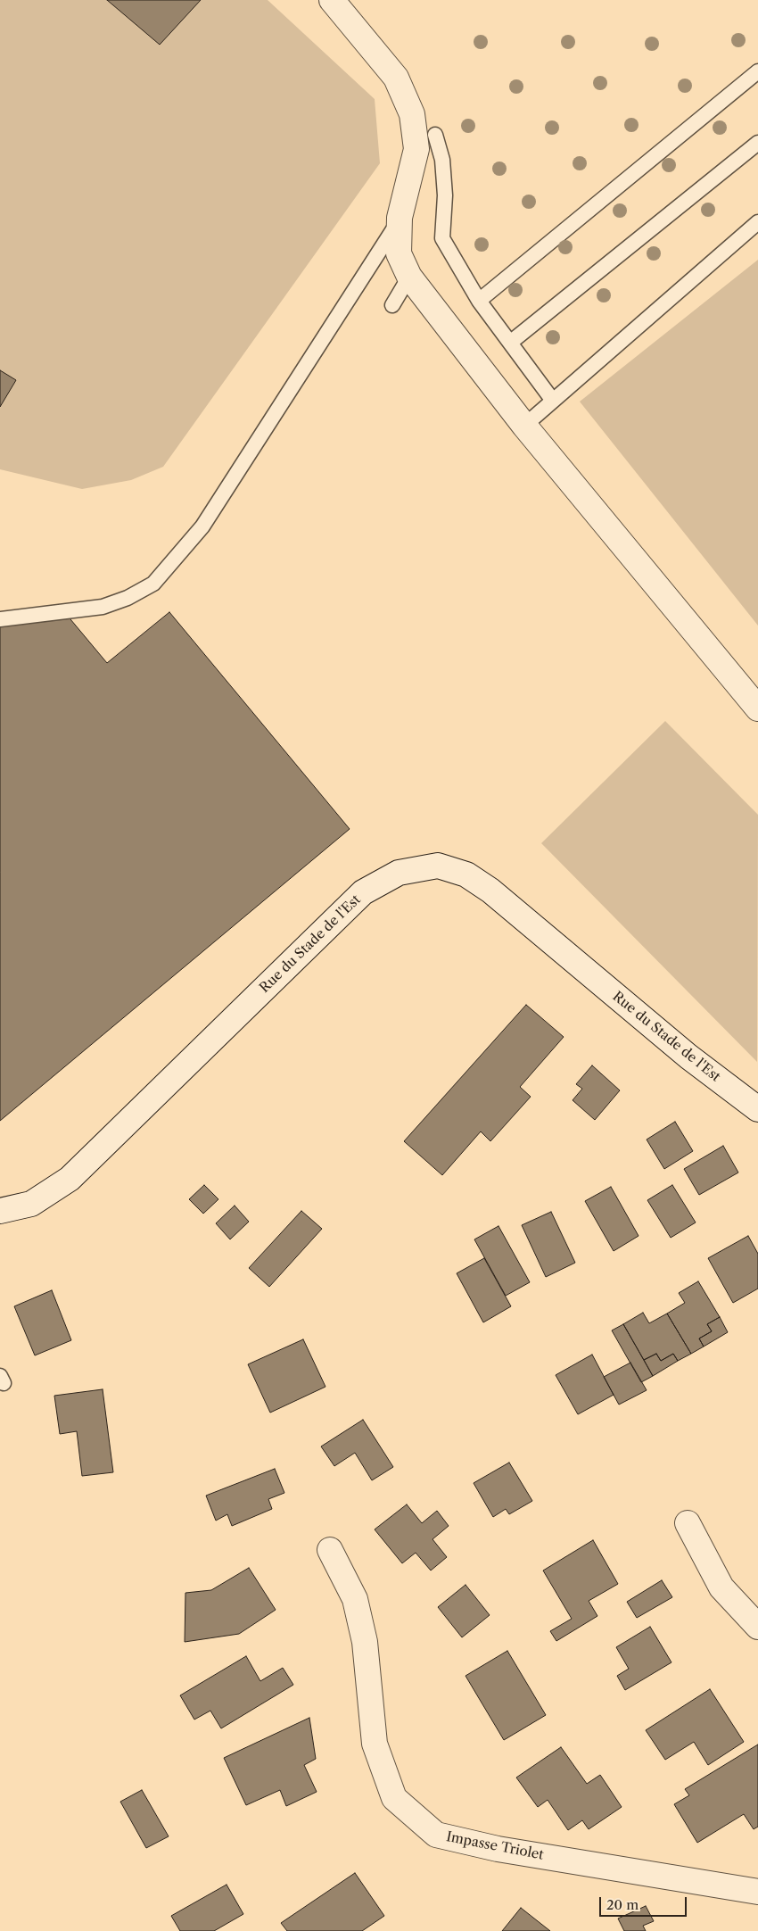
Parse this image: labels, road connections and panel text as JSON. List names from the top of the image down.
{
  "streets": {
    "street": ["Rue du Stade de l'Est", "Impasse Triolet"]
  },
  "scale_bar": "20 m"
}
